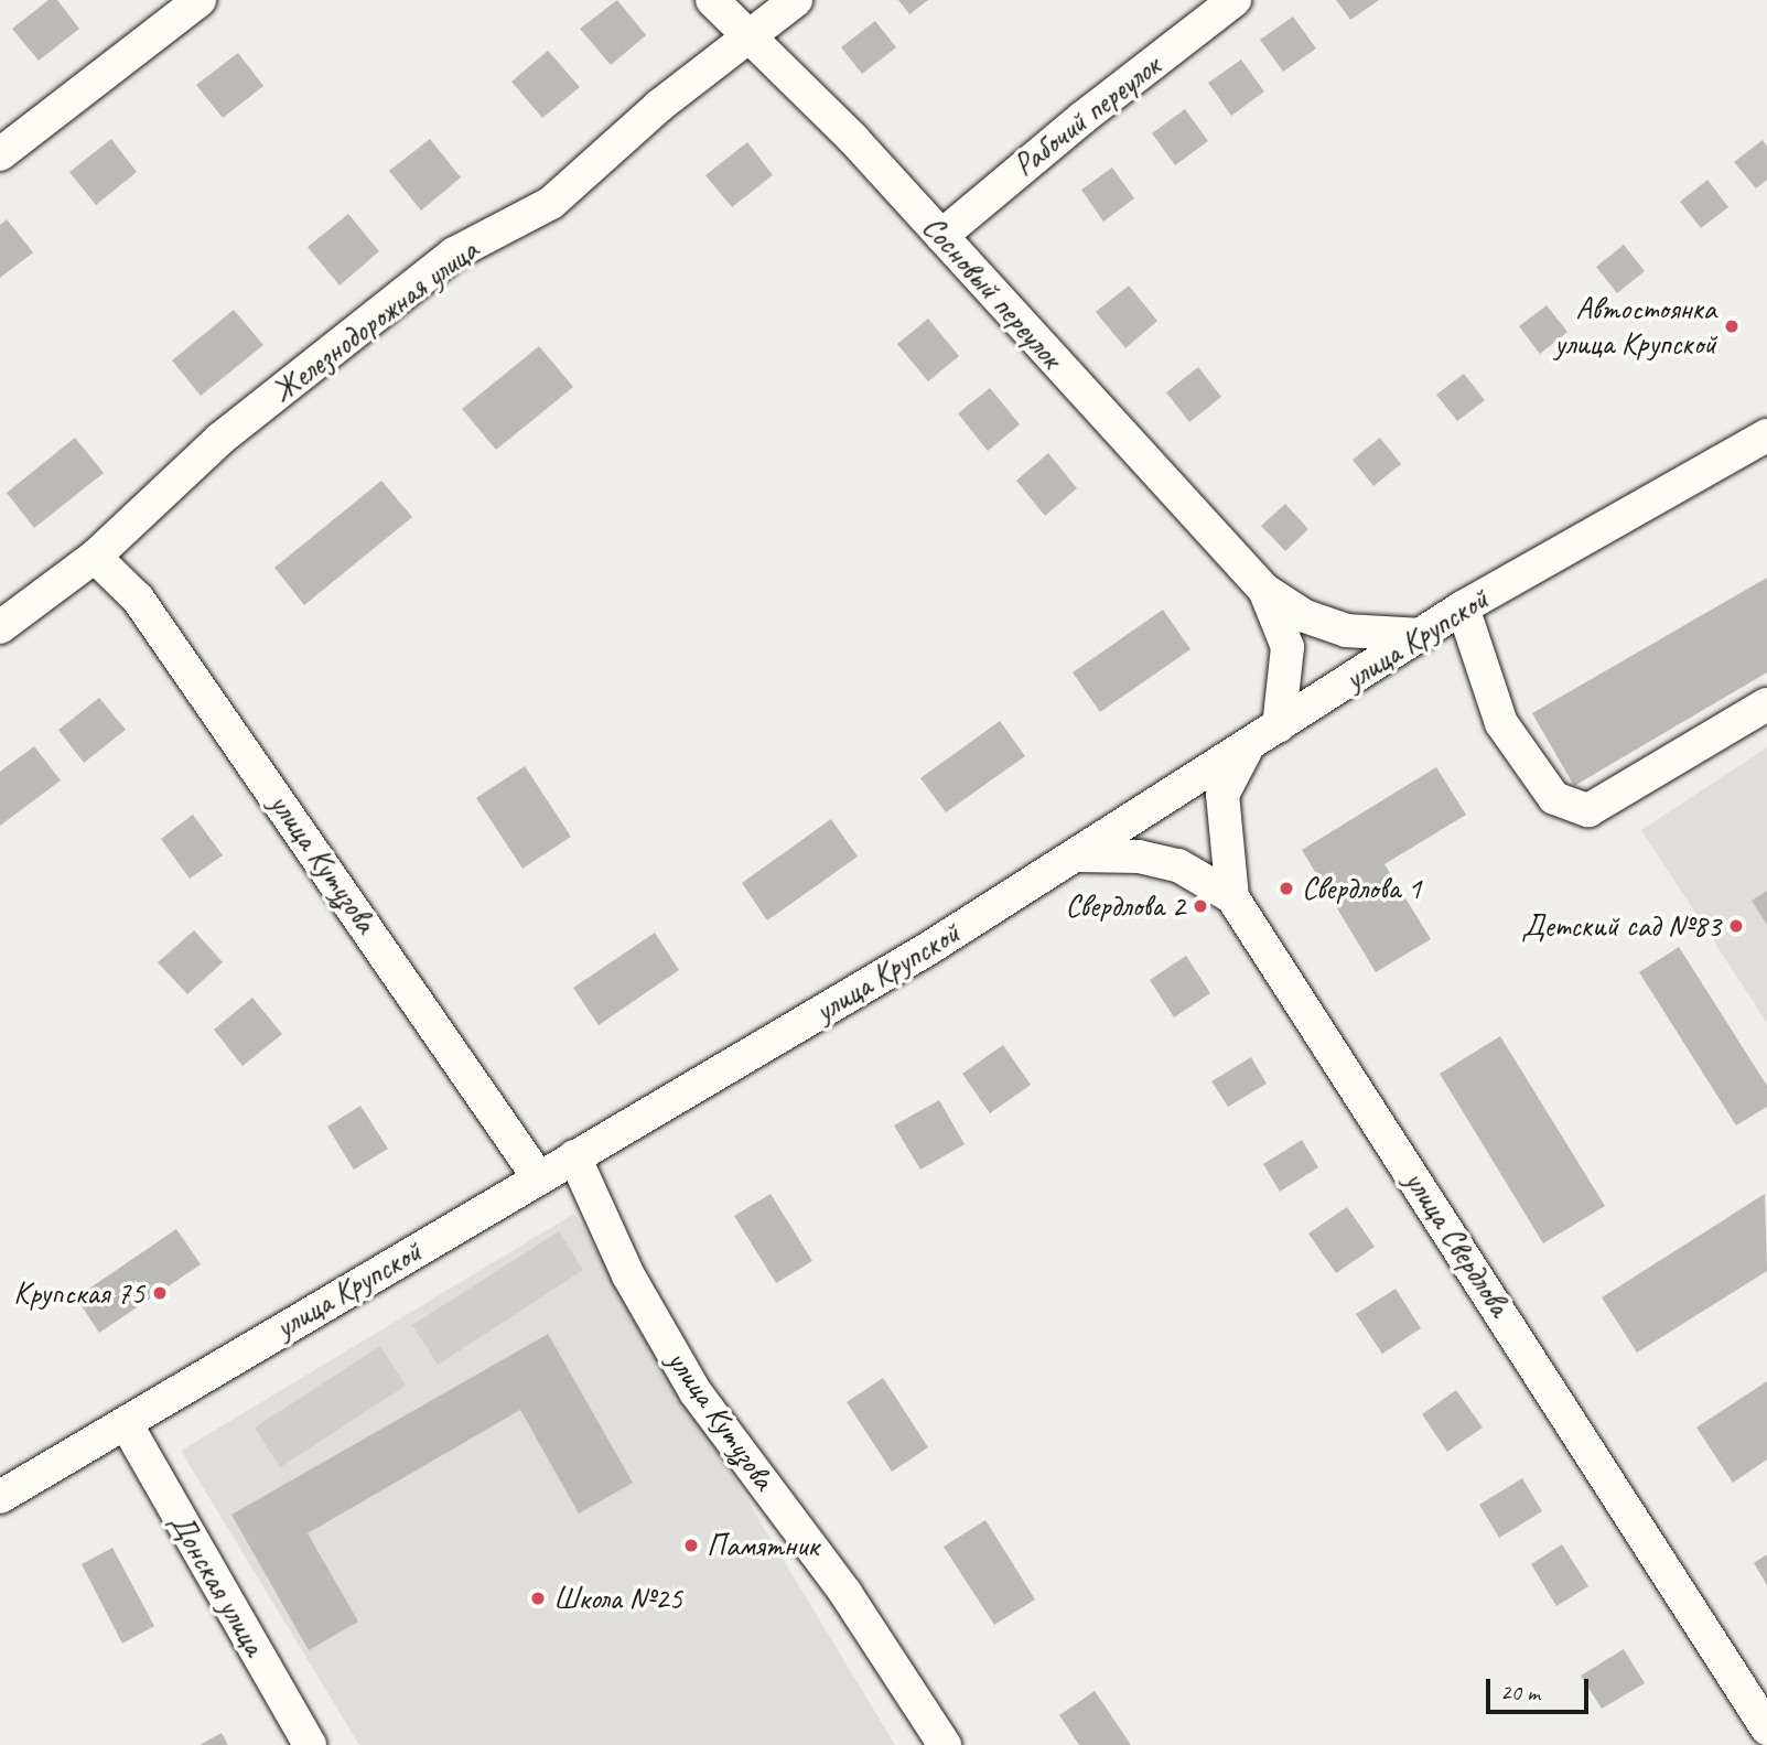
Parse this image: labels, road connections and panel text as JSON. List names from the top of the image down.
{
  "streets": {
    "street": [
      "Рабочий переулок",
      "Сосновый переулок",
      "Железнодорожная улица",
      "улица Крупской",
      "улица Кутузова",
      "улица Свердлова",
      "Донская улица"
    ]
  },
  "crossings": [
    ["Рабочий переулок", "Сосновый переулок"],
    ["Сосновый переулок", "Железнодорожная улица"],
    ["Сосновый переулок", "улица Крупской"],
    ["Железнодорожная улица", "улица Кутузова"],
    ["улица Крупской", "улица Кутузова"],
    ["улица Крупской", "улица Свердлова"],
    ["улица Крупской", "Донская улица"]
  ],
  "places": [
    "Автостоянка улица Крупской",
    "Свердлова 1",
    "Свердлова 2",
    "Детский сад №83",
    "Крупская 75",
    "Памятник",
    "Школа №25"
  ],
  "scale_bar": "20 m"
}
